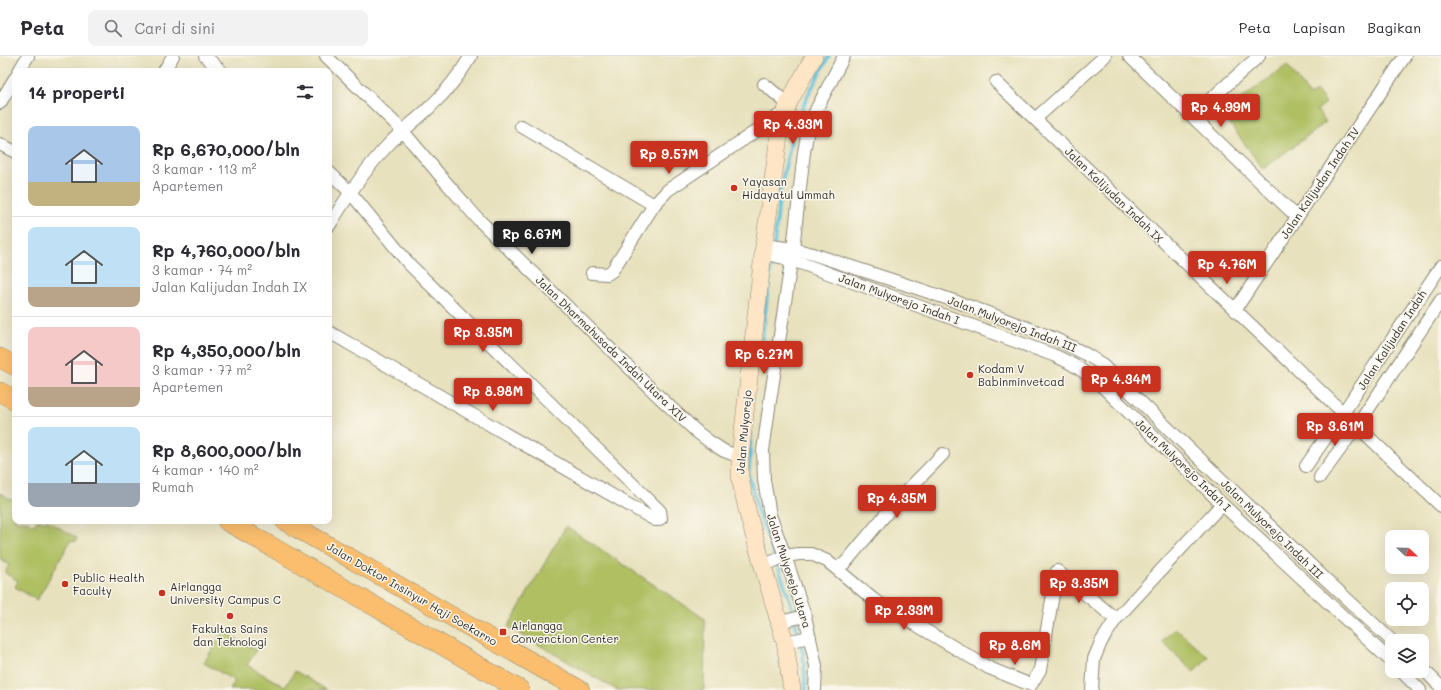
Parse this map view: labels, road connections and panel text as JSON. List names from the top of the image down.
{
  "streets": {
    "main road": ["Jalan Mulyorejo", "Jalan Doktor Insinyur Haji Soekarno"],
    "street": [
      "Jalan Kalijudan Indah IV",
      "Jalan Kalijudan Indah IX",
      "Jalan Mulyorejo Indah I",
      "Jalan Mulyorejo Indah III",
      "Jalan Kalijudan Indah",
      "Jalan Dharmahusada Indah Utara XIV",
      "Jalan Mulyorejo Utara"
    ]
  },
  "crossings": [
    ["Jalan Kalijudan Indah IV", "Jalan Kalijudan Indah IX"],
    ["Jalan Kalijudan Indah IX", "Jalan Kalijudan Indah"],
    ["Jalan Mulyorejo Indah I", "Jalan Mulyorejo Indah III"],
    ["Jalan Mulyorejo Indah I", "Jalan Mulyorejo Utara"],
    ["Jalan Mulyorejo Indah III", "Jalan Mulyorejo"],
    ["Jalan Mulyorejo Indah III", "Jalan Mulyorejo Utara"],
    ["Jalan Dharmahusada Indah Utara XIV", "Jalan Mulyorejo"],
    ["Jalan Mulyorejo", "Jalan Mulyorejo Utara"]
  ],
  "places": {
    "other": [
      "Yayasan Hidayatul Ummah",
      "Kodam V Babinminvetcad",
      "Public Health Faculty",
      "Airlangga University Campus C",
      "Fakultas Sains dan Teknologi"
    ],
    "transit": ["Airlangga Convenction Center"]
  },
  "north": "right",
  "page": {
    "header": "Peta",
    "search": "Cari di sini",
    "nav": ["Peta", "Lapisan", "Bagikan"],
    "heading": "14 properti",
    "price": [
      "Rp 4.99M",
      "Rp 4.33M",
      "Rp 9.57M",
      "Rp 6.67M",
      "Rp 4.76M",
      "Rp 3.35M",
      "Rp 6.27M",
      "Rp 4.34M",
      "Rp 8.98M",
      "Rp 3.61M",
      "Rp 4.35M",
      "Rp 3.35M",
      "Rp 2.33M",
      "Rp 8.6M"
    ],
    "list": [
      {
        "name": "Rp 6,670,000/bln",
        "note": "3 kamar · 113 m² · Apartemen"
      },
      {
        "name": "Rp 4,760,000/bln",
        "note": "3 kamar · 74 m² · Jalan Kalijudan Indah IX"
      },
      {
        "name": "Rp 4,350,000/bln",
        "note": "3 kamar · 77 m² · Apartemen"
      },
      {
        "name": "Rp 8,600,000/bln",
        "note": "4 kamar · 140 m² · Rumah"
      }
    ]
  }
}
